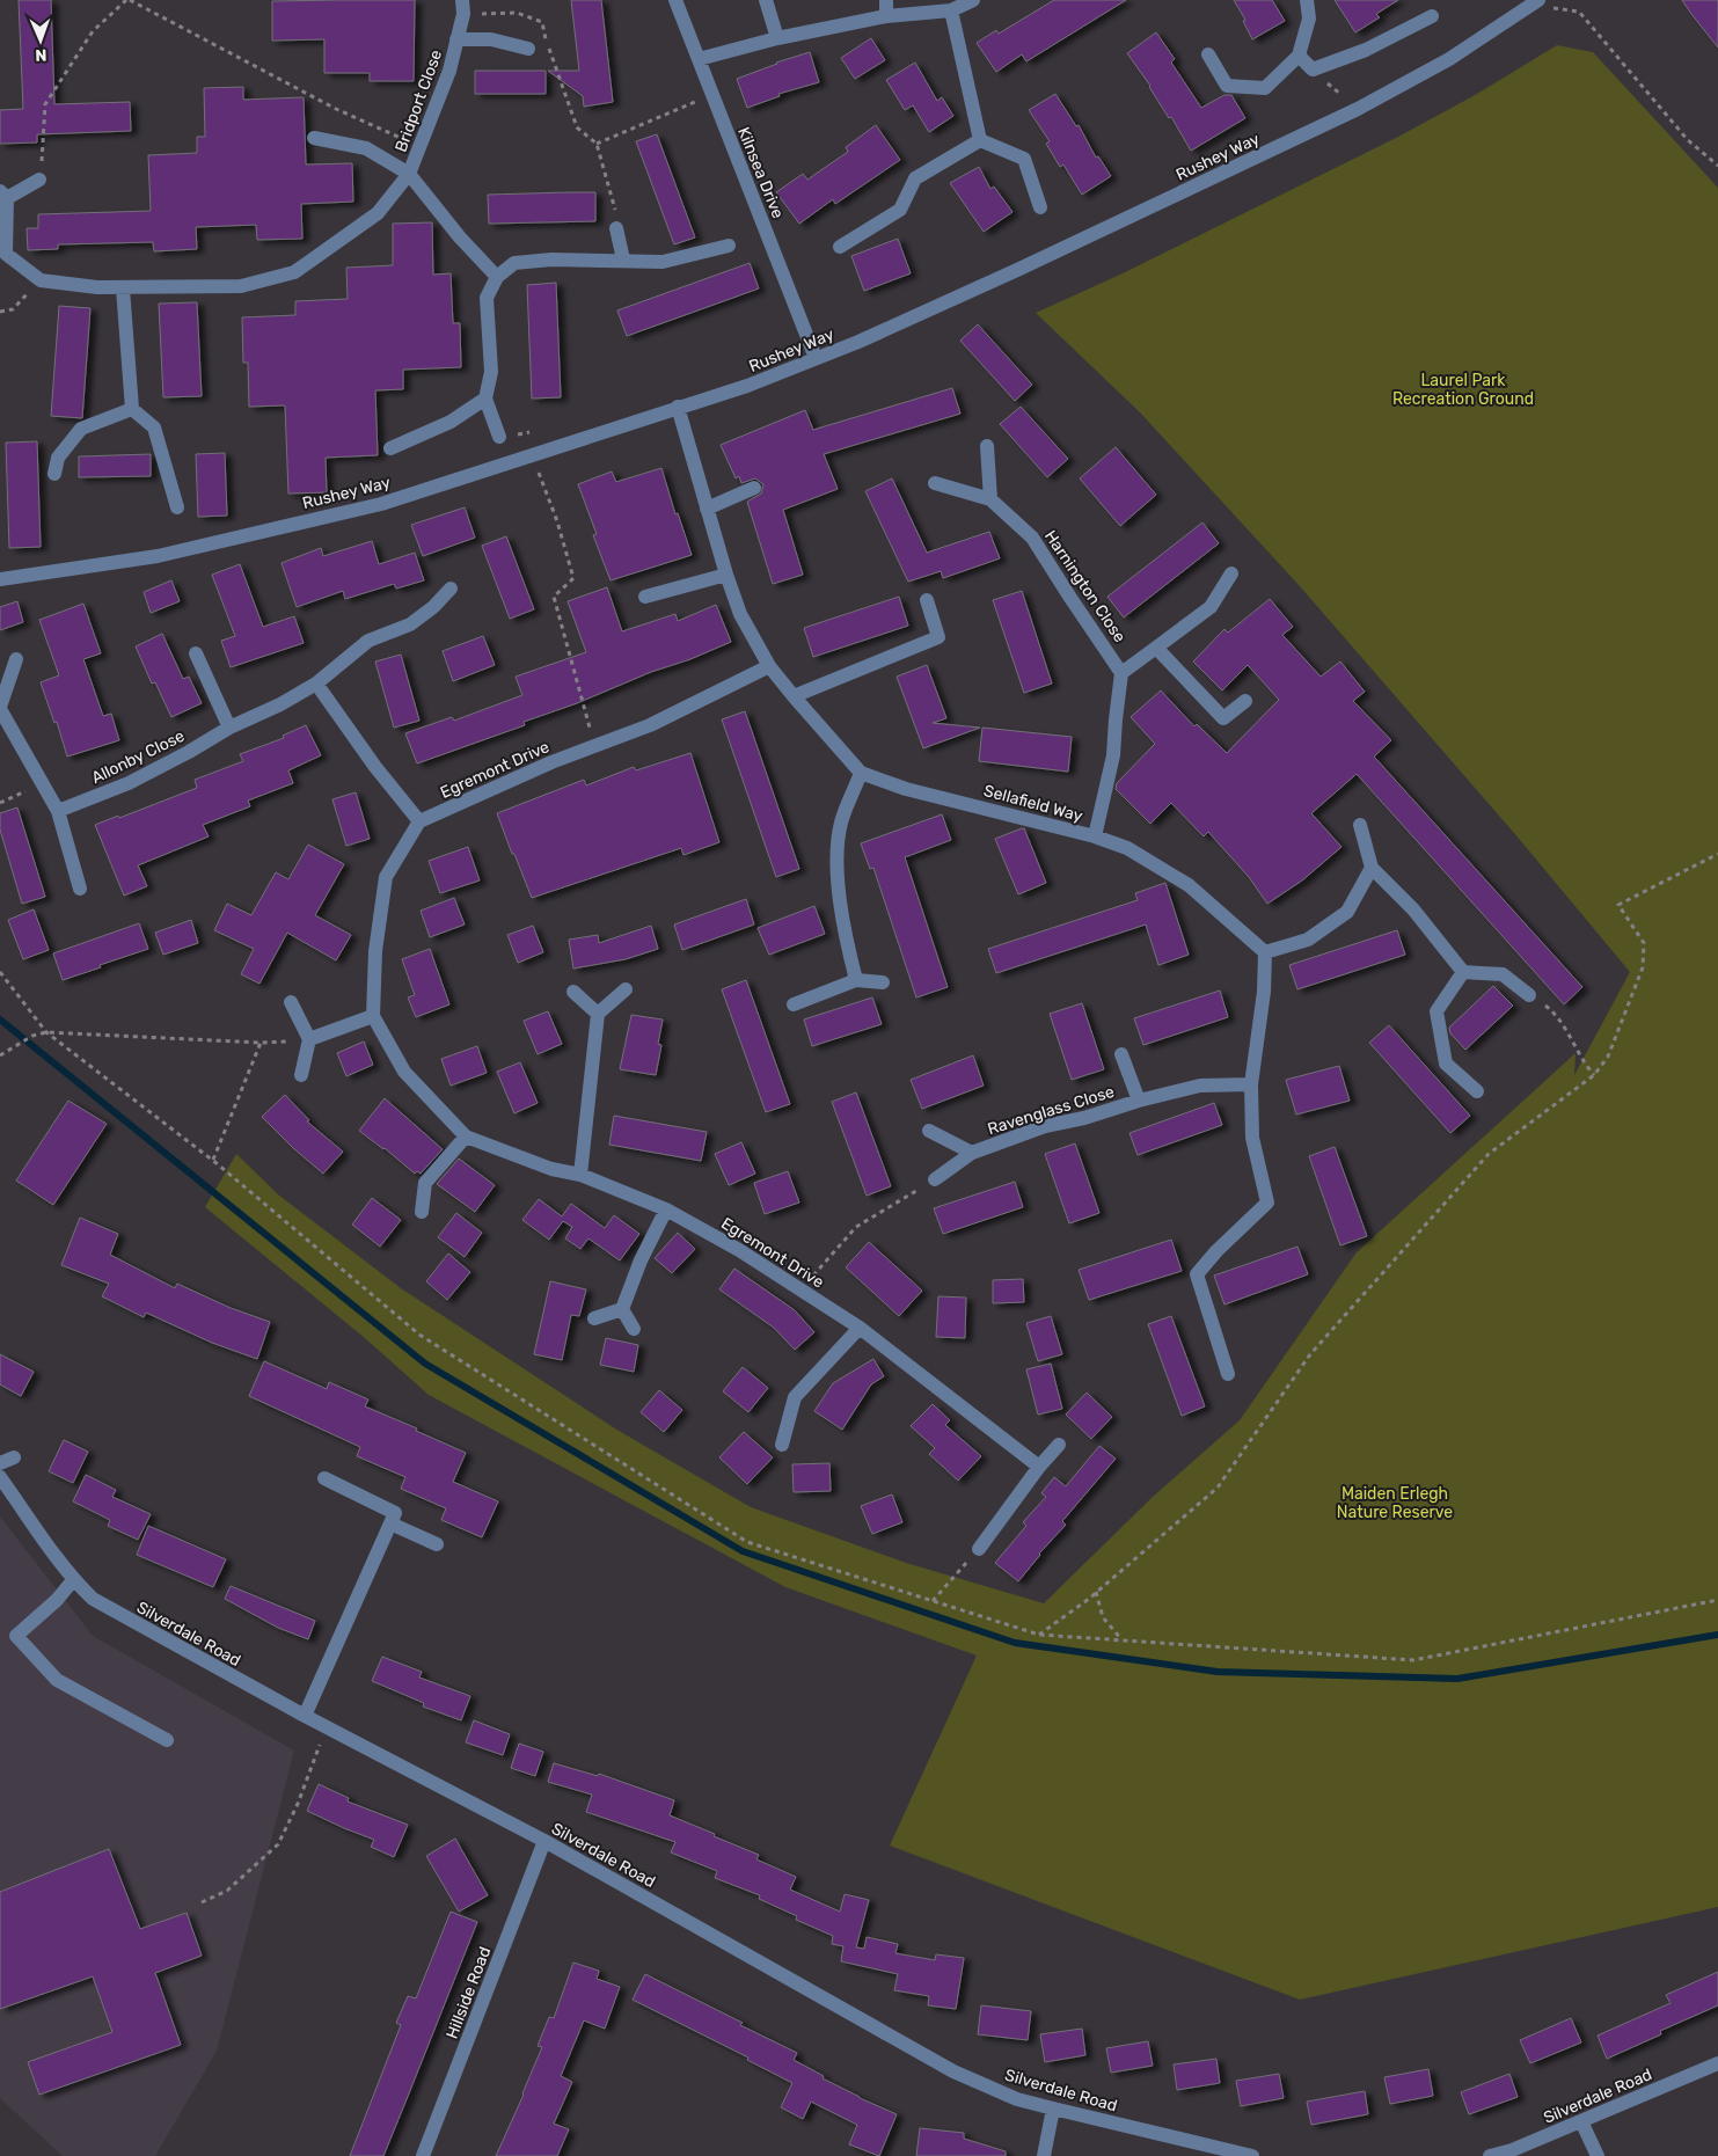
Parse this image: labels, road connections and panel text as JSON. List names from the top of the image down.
{
  "streets": {
    "street": [
      "Bridport Close",
      "Rushey Way",
      "Kilnsea Drive",
      "Harnington Close",
      "Allonby Close",
      "Egremont Drive",
      "Sellafield Way",
      "Ravenglass Close",
      "Silverdale Road",
      "Hillside Road"
    ]
  },
  "crossings": [
    ["Rushey Way", "Kilnsea Drive"],
    ["Rushey Way", "Sellafield Way"],
    ["Egremont Drive", "Sellafield Way"],
    ["Silverdale Road", "Hillside Road"]
  ],
  "parks": ["Laurel Park Recreation Ground", "Maiden Erlegh Nature Reserve"],
  "north": "bottom"
}
